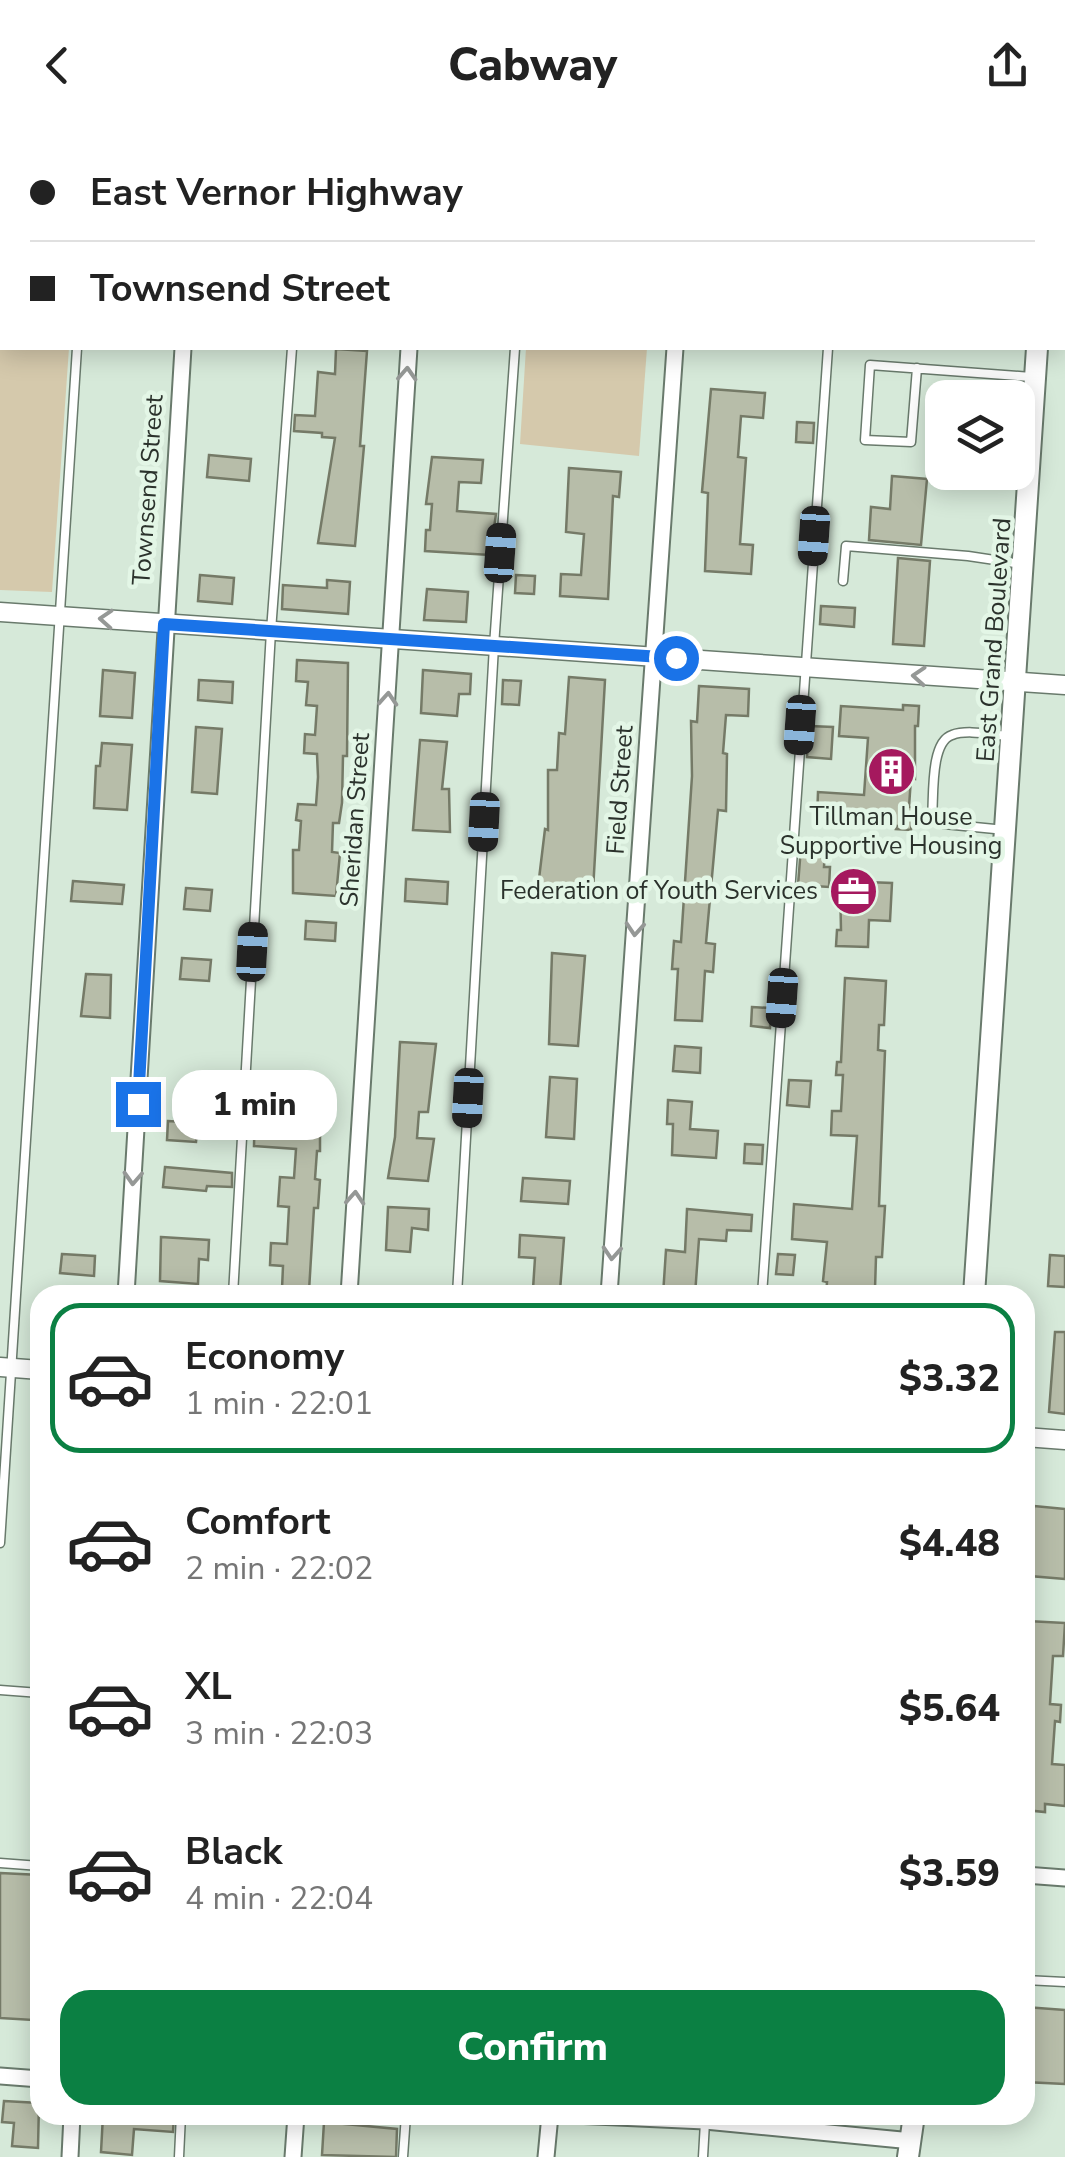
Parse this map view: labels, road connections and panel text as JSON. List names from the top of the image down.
{
  "streets": {
    "main road": ["East Grand Boulevard"],
    "street": ["Townsend Street", "Field Street", "Sheridan Street"]
  },
  "one_way": ["Townsend Street", "Field Street", "Sheridan Street"],
  "places": {
    "building": ["Tillman House Supportive Housing"],
    "office": ["Federation of Youth Services"]
  },
  "page": {
    "header": "Cabway",
    "banner": ["East Vernor Highway", "Townsend Street"],
    "bubble": "1 min",
    "list": [
      {
        "name": "Economy",
        "note": "1 min · 22:01",
        "value": "$3.32"
      },
      {
        "name": "Comfort",
        "note": "2 min · 22:02",
        "value": "$4.48"
      },
      {
        "name": "XL",
        "note": "3 min · 22:03",
        "value": "$5.64"
      },
      {
        "name": "Black",
        "note": "4 min · 22:04",
        "value": "$3.59"
      }
    ],
    "buttons": "Confirm"
  }
}
